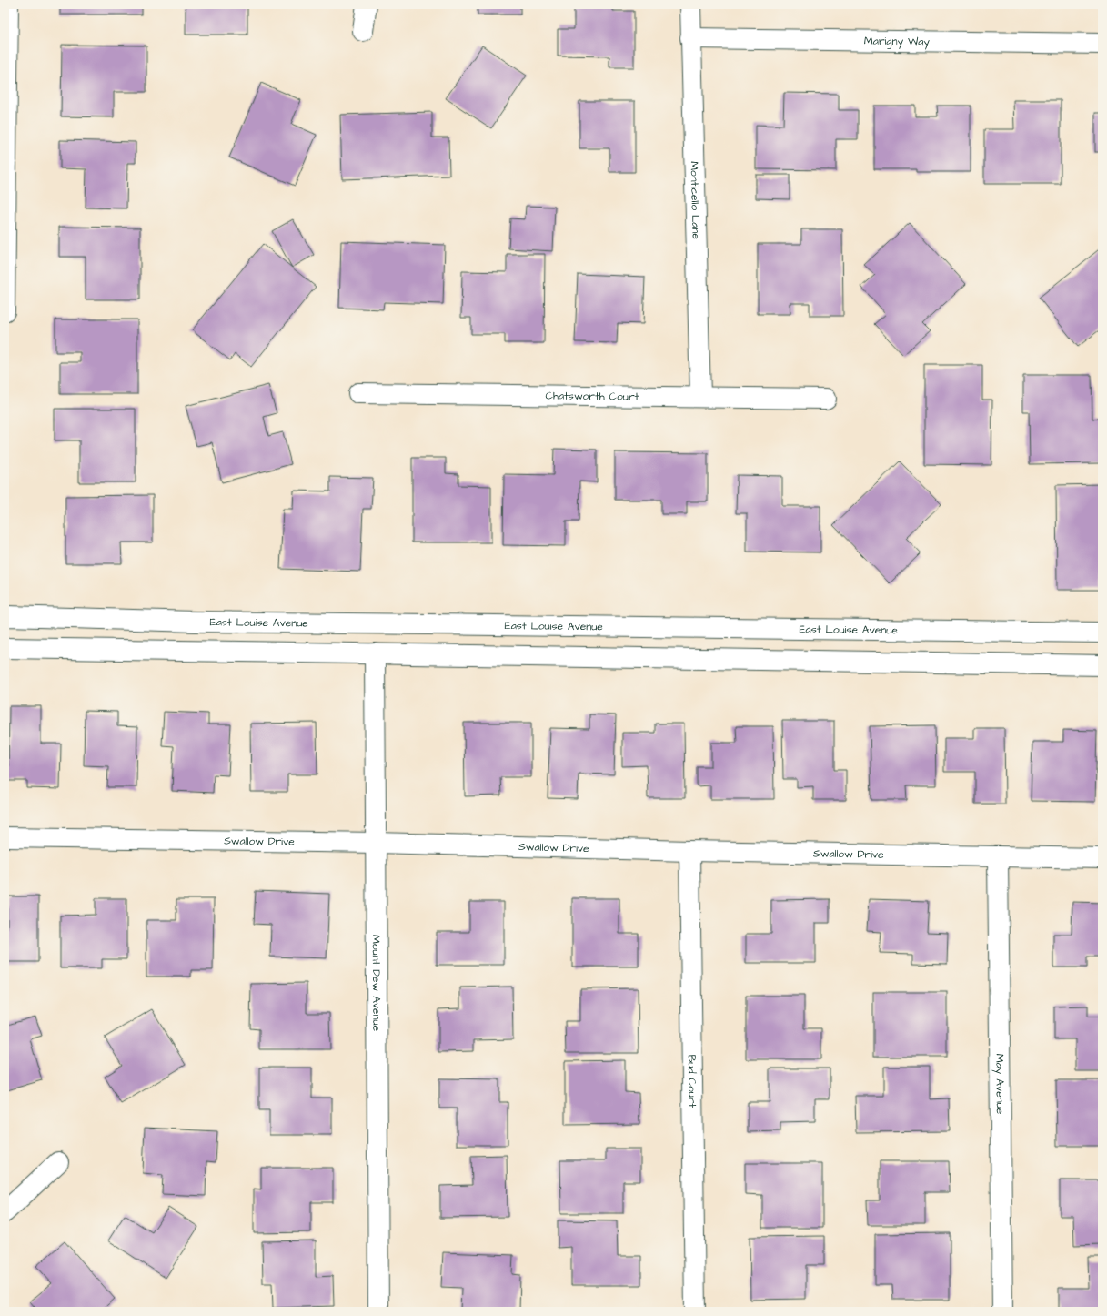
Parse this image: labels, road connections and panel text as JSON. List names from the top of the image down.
{
  "streets": {
    "street": [
      "Marigny Way",
      "Monticello Lane",
      "Chatsworth Court",
      "East Louise Avenue",
      "Swallow Drive",
      "Mount Dew Avenue",
      "Bud Court",
      "May Avenue"
    ]
  },
  "crossings": [
    ["Marigny Way", "Monticello Lane"],
    ["Monticello Lane", "Chatsworth Court"],
    ["Swallow Drive", "Mount Dew Avenue"],
    ["Swallow Drive", "Bud Court"],
    ["Swallow Drive", "May Avenue"]
  ]
}
